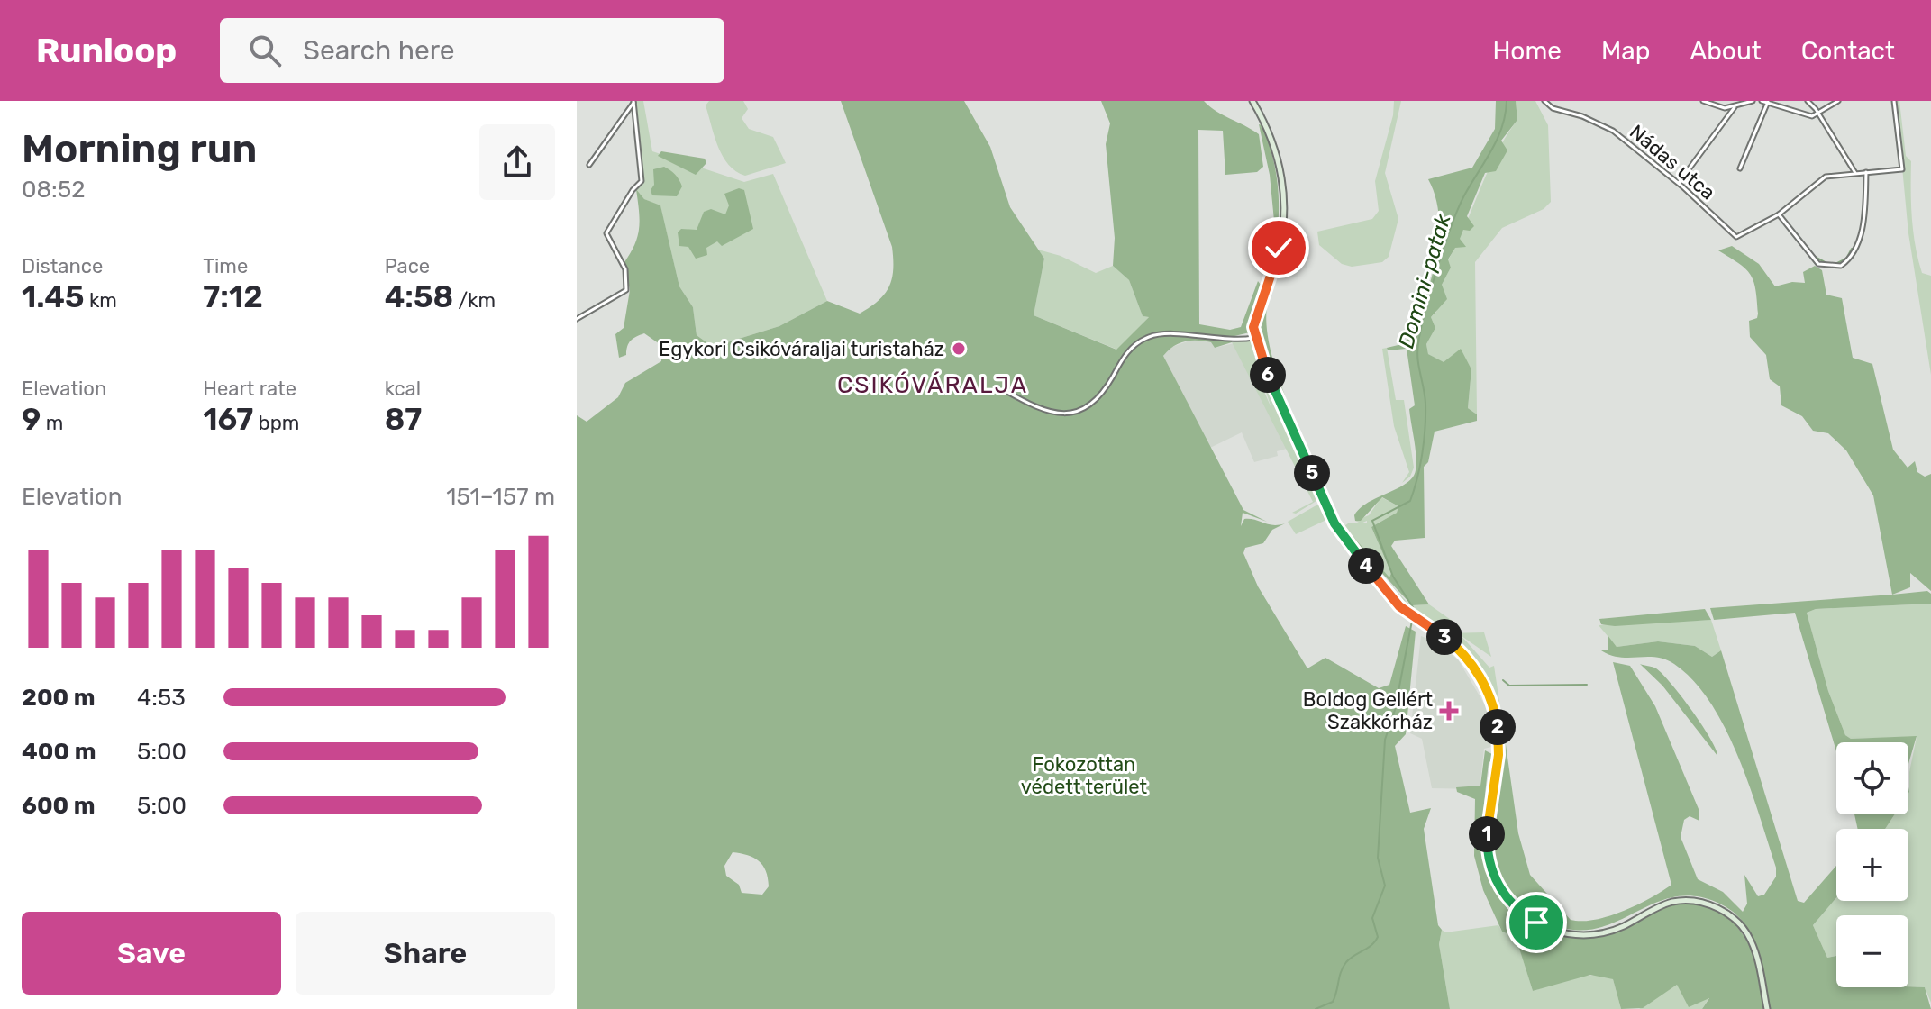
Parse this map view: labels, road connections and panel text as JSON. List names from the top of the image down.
{
  "streets": {
    "street": ["Nádas utca"]
  },
  "districts": ["CSIKÓVÁRALJA"],
  "water": ["Domini-patak"],
  "parks": ["Fokozottan védett terület"],
  "places": {
    "other": ["Egykori Csikóváraljai turistaház"],
    "health": ["Boldog Gellért Szakkórház"]
  },
  "page": {
    "header": "Runloop",
    "search": "Search here",
    "nav": [
      "Home",
      "Map",
      "About",
      "Contact"
    ],
    "heading": ["Morning run", "08:52"],
    "stats": [
      ["Distance", "1.45 km"],
      ["Time", "7:12"],
      ["Pace", "4:58 /km"],
      ["Elevation", "9 m"],
      ["Heart rate", "167 bpm"],
      ["kcal", "87"]
    ],
    "pins": [
      "6",
      "5",
      "4",
      "3",
      "2",
      "1"
    ],
    "chart": ["Elevation", "151–157 m"],
    "list": [
      {
        "name": "200 m",
        "note": "4:53"
      },
      {
        "name": "400 m",
        "note": "5:00"
      },
      {
        "name": "600 m",
        "note": "5:00"
      }
    ],
    "map_buttons": ["+", "−"],
    "buttons": ["Save", "Share"]
  }
}
